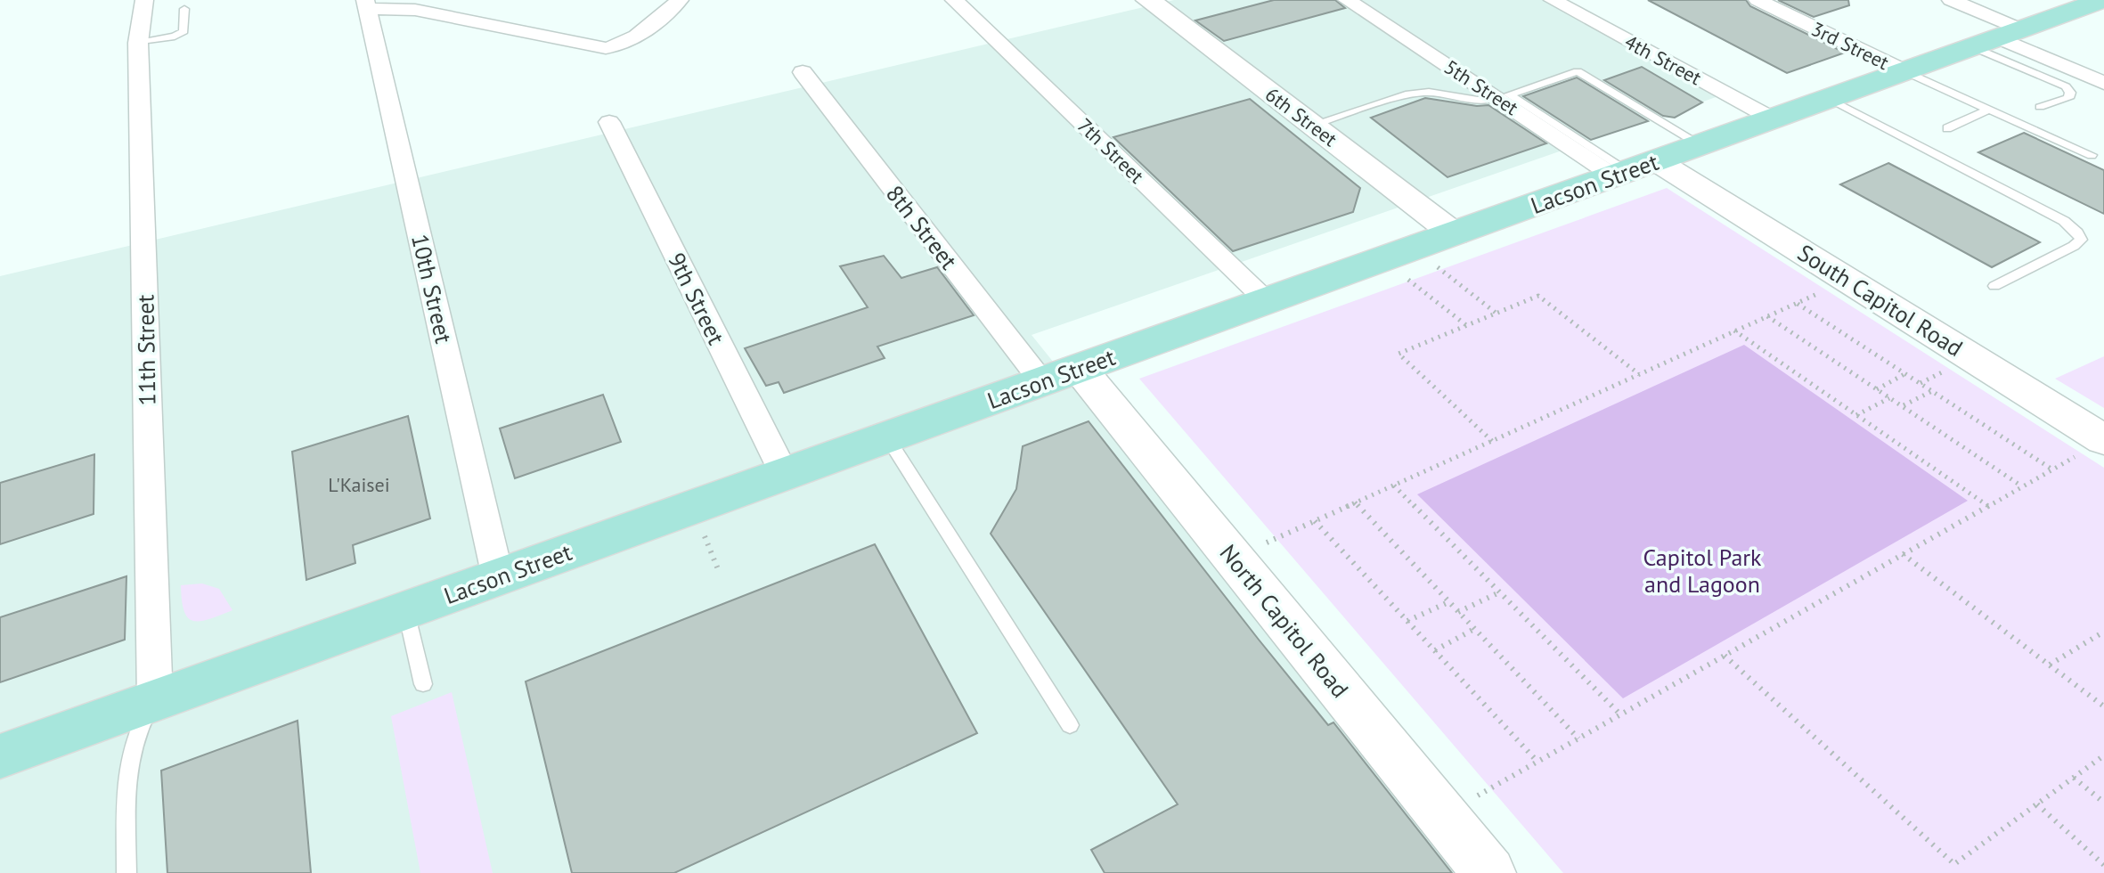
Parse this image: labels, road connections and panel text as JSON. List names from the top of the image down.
{
  "streets": {
    "main road": ["Lacson Street"],
    "street": [
      "3rd Street",
      "4th Street",
      "5th Street",
      "6th Street",
      "7th Street",
      "8th Street",
      "10th Street",
      "9th Street",
      "South Capitol Road",
      "11th Street",
      "North Capitol Road"
    ]
  },
  "crossings": [
    ["3rd Street", "Lacson Street"],
    ["4th Street", "Lacson Street"],
    ["5th Street", "Lacson Street"],
    ["5th Street", "South Capitol Road"],
    ["6th Street", "Lacson Street"],
    ["7th Street", "Lacson Street"],
    ["Lacson Street", "8th Street"],
    ["Lacson Street", "10th Street"],
    ["Lacson Street", "9th Street"],
    ["Lacson Street", "South Capitol Road"],
    ["Lacson Street", "11th Street"],
    ["Lacson Street", "North Capitol Road"],
    ["8th Street", "North Capitol Road"]
  ],
  "parks": ["Capitol Park and Lagoon"],
  "house_numbers": ["L'Kaisei"]
}
